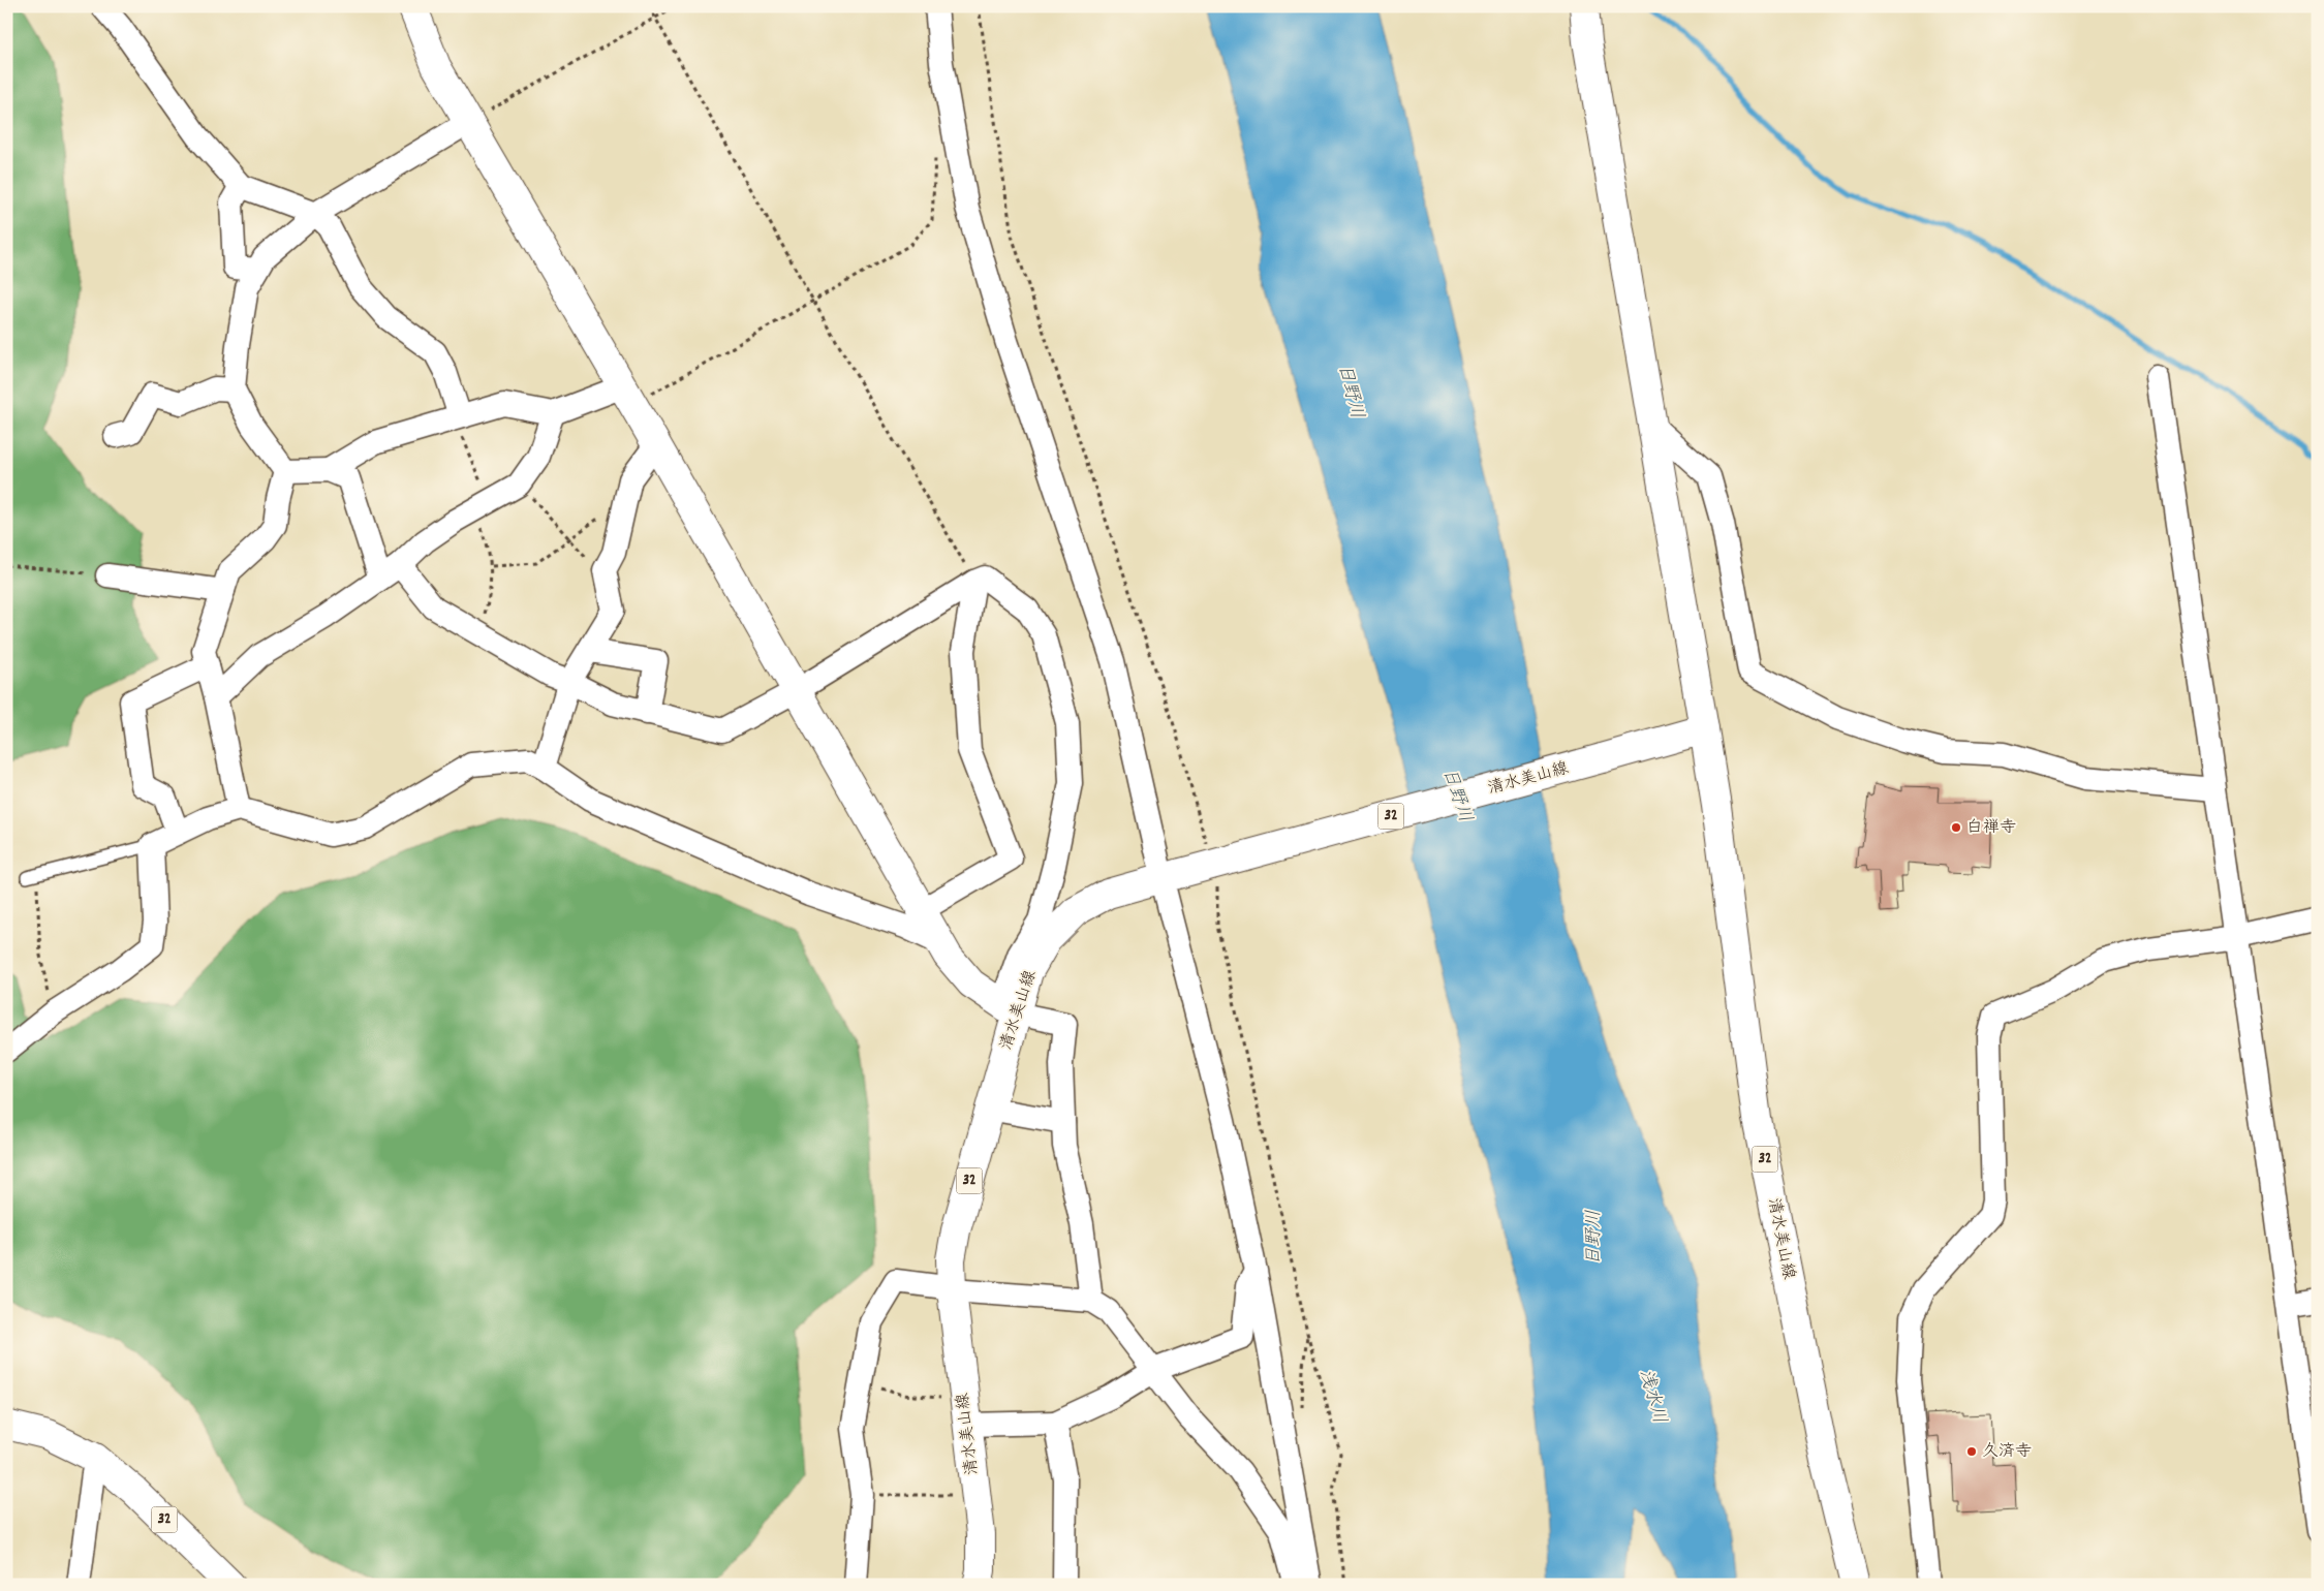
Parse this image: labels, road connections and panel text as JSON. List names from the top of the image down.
{
  "streets": {
    "main road": ["清水美山線", "32"]
  },
  "water": ["日野川", "浅水川"],
  "places": ["白禅寺", "久済寺"]
}
